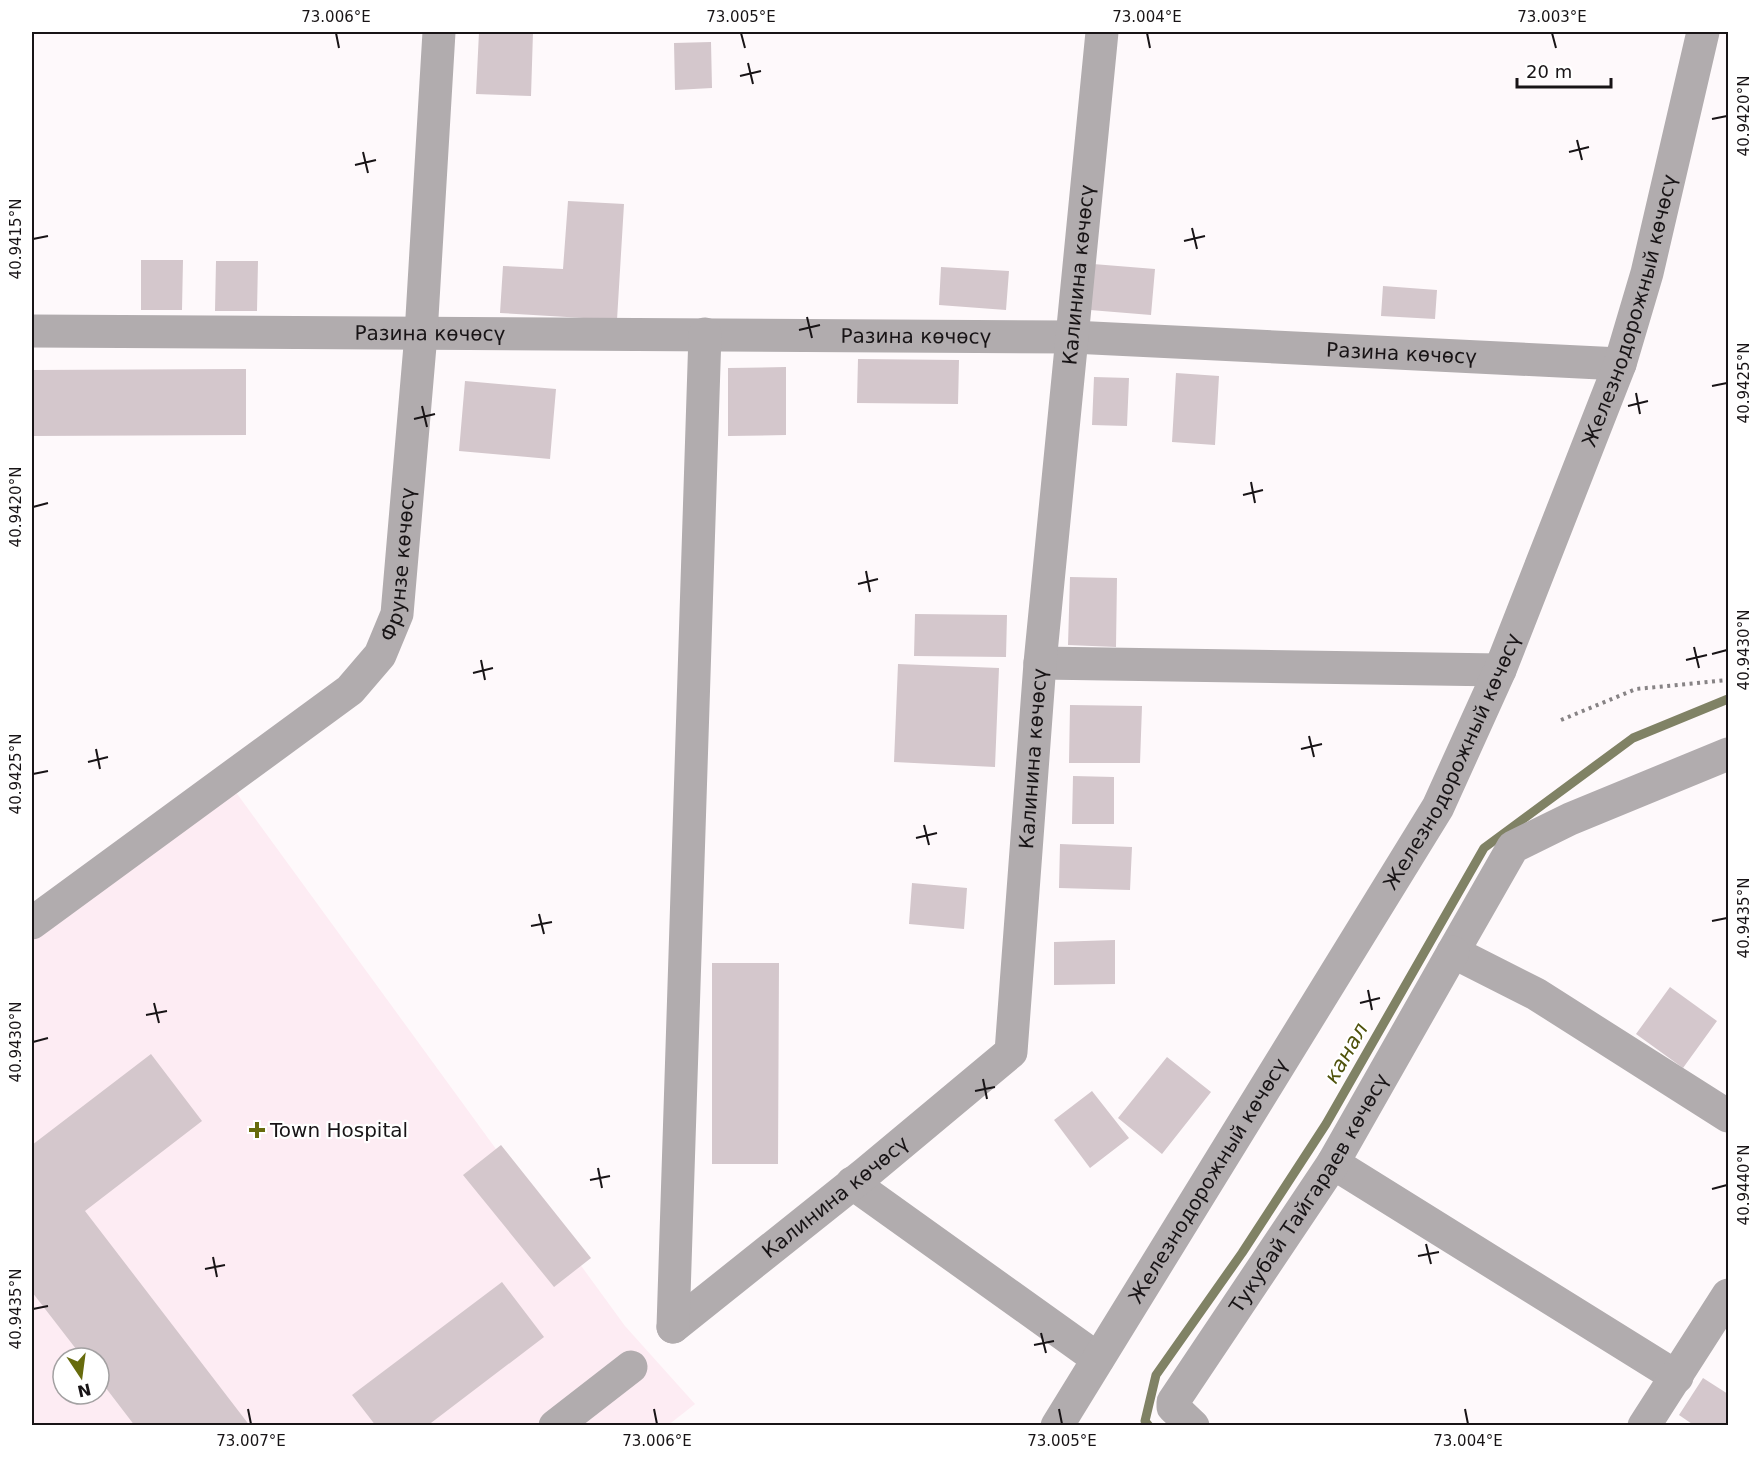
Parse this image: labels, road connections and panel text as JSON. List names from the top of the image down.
{
  "streets": {
    "street": [
      "Калинина көчөсү",
      "Железнодорожный көчөсү",
      "Разина көчөсү",
      "Фрунзе көчөсү",
      "Тукубай Тайгараев көчөсү"
    ]
  },
  "crossings": [
    ["Калинина көчөсү", "Разина көчөсү"],
    ["Железнодорожный көчөсү", "Разина көчөсү"],
    ["Разина көчөсү", "Фрунзе көчөсү"]
  ],
  "water": ["канал"],
  "places": {
    "health": ["Town Hospital"]
  },
  "scale_bar": "20 m",
  "north": "bottom",
  "coordinates": [
    "73.006°E",
    "73.005°E",
    "73.004°E",
    "73.003°E",
    "40.9420°N",
    "40.9415°N",
    "40.9425°N",
    "40.9430°N",
    "40.9435°N",
    "40.9440°N",
    "73.007°E"
  ]
}
